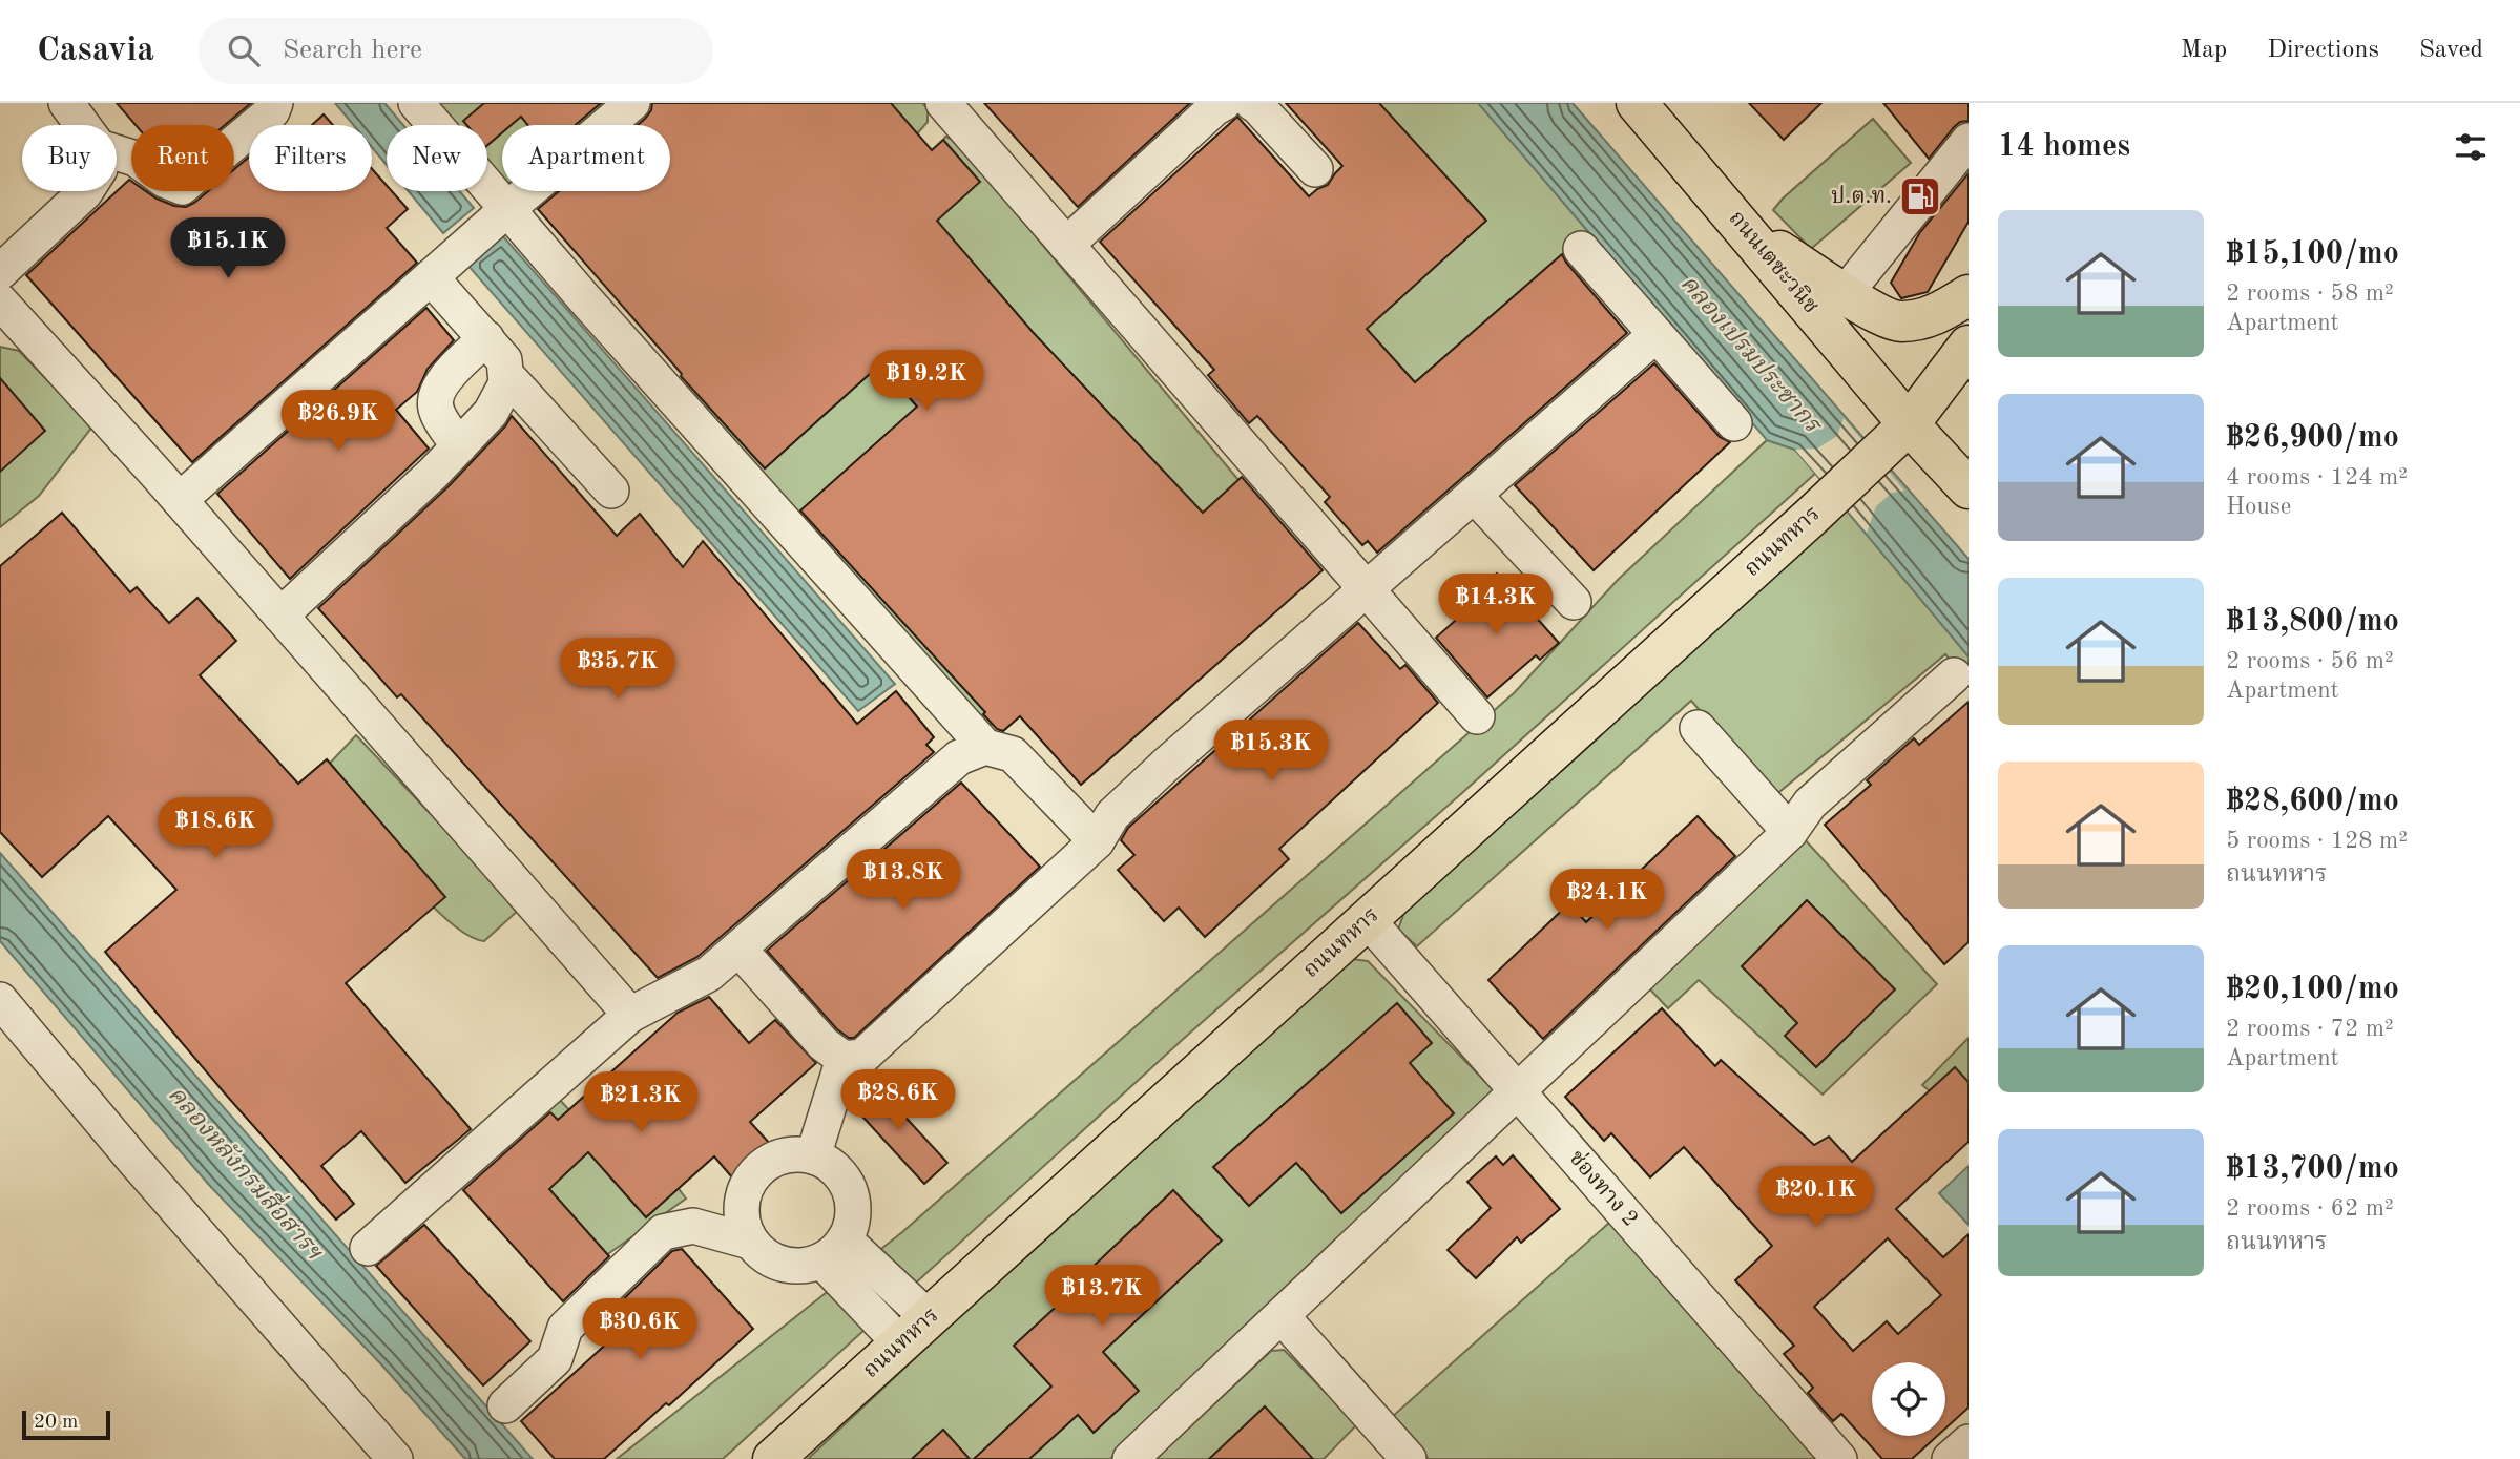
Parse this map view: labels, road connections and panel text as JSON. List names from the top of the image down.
{
  "streets": {
    "main road": ["ถนนเตชะวนิช", "ถนนทหาร"],
    "lane": ["ช่องทาง 2"]
  },
  "crossings": [
    ["ถนนเตชะวนิช", "ถนนทหาร"],
    ["ถนนทหาร", "ช่องทาง 2"]
  ],
  "water": ["คลองเปรมประชากร", "คลองหลังกรมสื่อสารฯ"],
  "places": {
    "fuel station": ["ป.ต.ท."]
  },
  "scale_bar": "20 m",
  "page": {
    "header": "Casavia",
    "search": "Search here",
    "nav": ["Map", "Directions", "Saved"],
    "heading": "14 homes",
    "chip": [
      "Buy",
      "Rent",
      "Filters",
      "New",
      "Apartment"
    ],
    "list": [
      {
        "name": "฿15,100/mo",
        "note": "2 rooms · 58 m² · Apartment"
      },
      {
        "name": "฿26,900/mo",
        "note": "4 rooms · 124 m² · House"
      },
      {
        "name": "฿13,800/mo",
        "note": "2 rooms · 56 m² · Apartment"
      },
      {
        "name": "฿28,600/mo",
        "note": "5 rooms · 128 m² · ถนนทหาร"
      },
      {
        "name": "฿20,100/mo",
        "note": "2 rooms · 72 m² · Apartment"
      },
      {
        "name": "฿13,700/mo",
        "note": "2 rooms · 62 m² · ถนนทหาร"
      }
    ],
    "price": [
      "฿15.1K",
      "฿19.2K",
      "฿26.9K",
      "฿14.3K",
      "฿35.7K",
      "฿15.3K",
      "฿18.6K",
      "฿13.8K",
      "฿24.1K",
      "฿28.6K",
      "฿21.3K",
      "฿20.1K",
      "฿13.7K",
      "฿30.6K"
    ],
    "scale": "20 m"
  }
}
